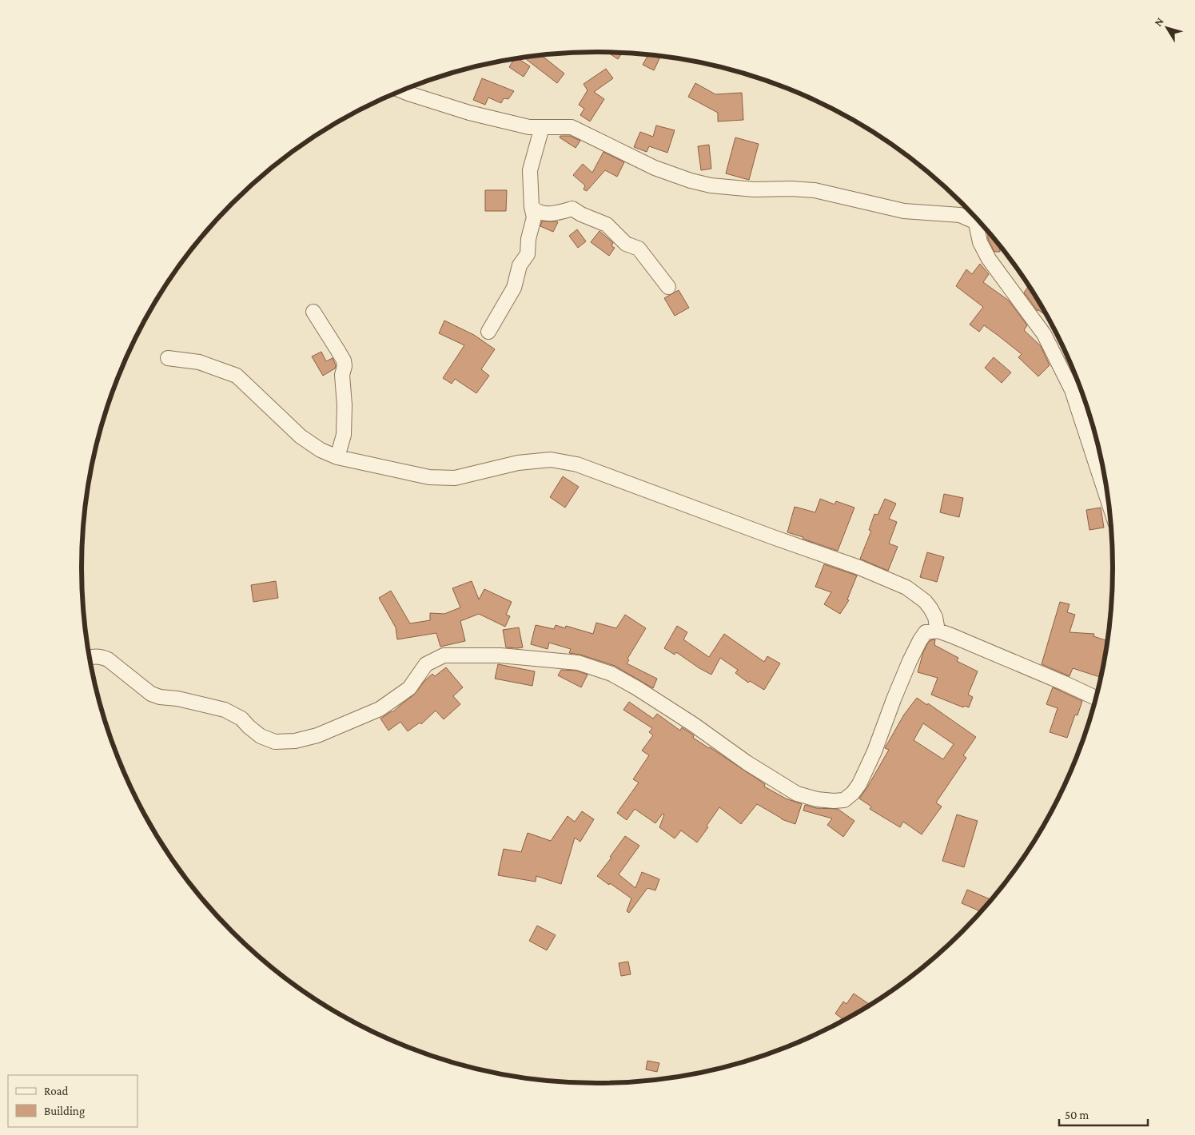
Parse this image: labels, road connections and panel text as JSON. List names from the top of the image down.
{
  "legend": ["Road", "Building"],
  "scale_bar": "50 m",
  "north": "top left"
}
